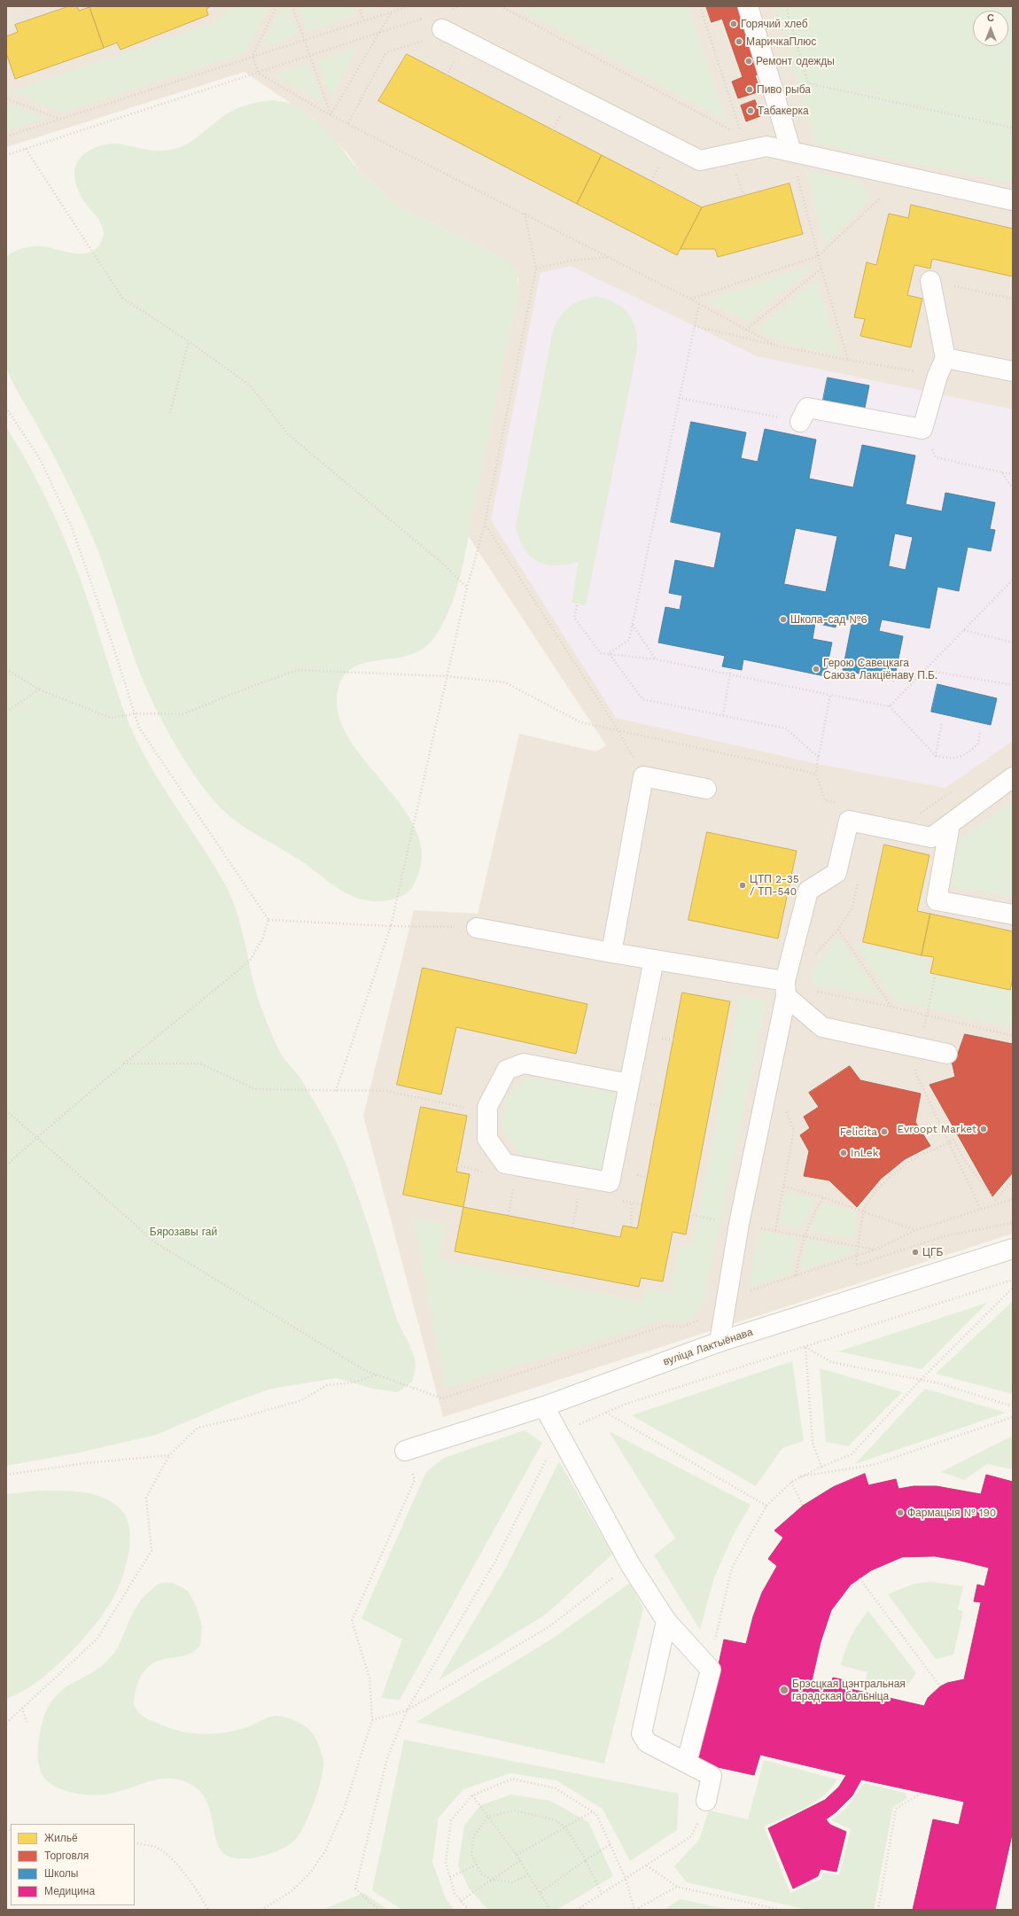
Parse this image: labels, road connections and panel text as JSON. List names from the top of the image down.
{
  "streets": {
    "street": ["вуліца Лактыёнава"]
  },
  "parks": ["Бярозавы гай"],
  "places": [
    "Горячий хлеб",
    "МаричкаПлюс",
    "Ремонт одежды",
    "Пиво рыба",
    "Табакерка",
    "Школа-сад №6",
    "Герою Савецкага Саюза Лакціёнаву П.Б.",
    "ЦТП 2-35 / ТП-540",
    "Evroopt Market",
    "Felicita",
    "InLek",
    "ЦГБ",
    "Фармацыя № 190",
    "Брэсцкая цэнтральная гарадская бальніца"
  ],
  "legend": [
    "Жильё",
    "Торговля",
    "Школы",
    "Медицина"
  ],
  "north": "top"
}
